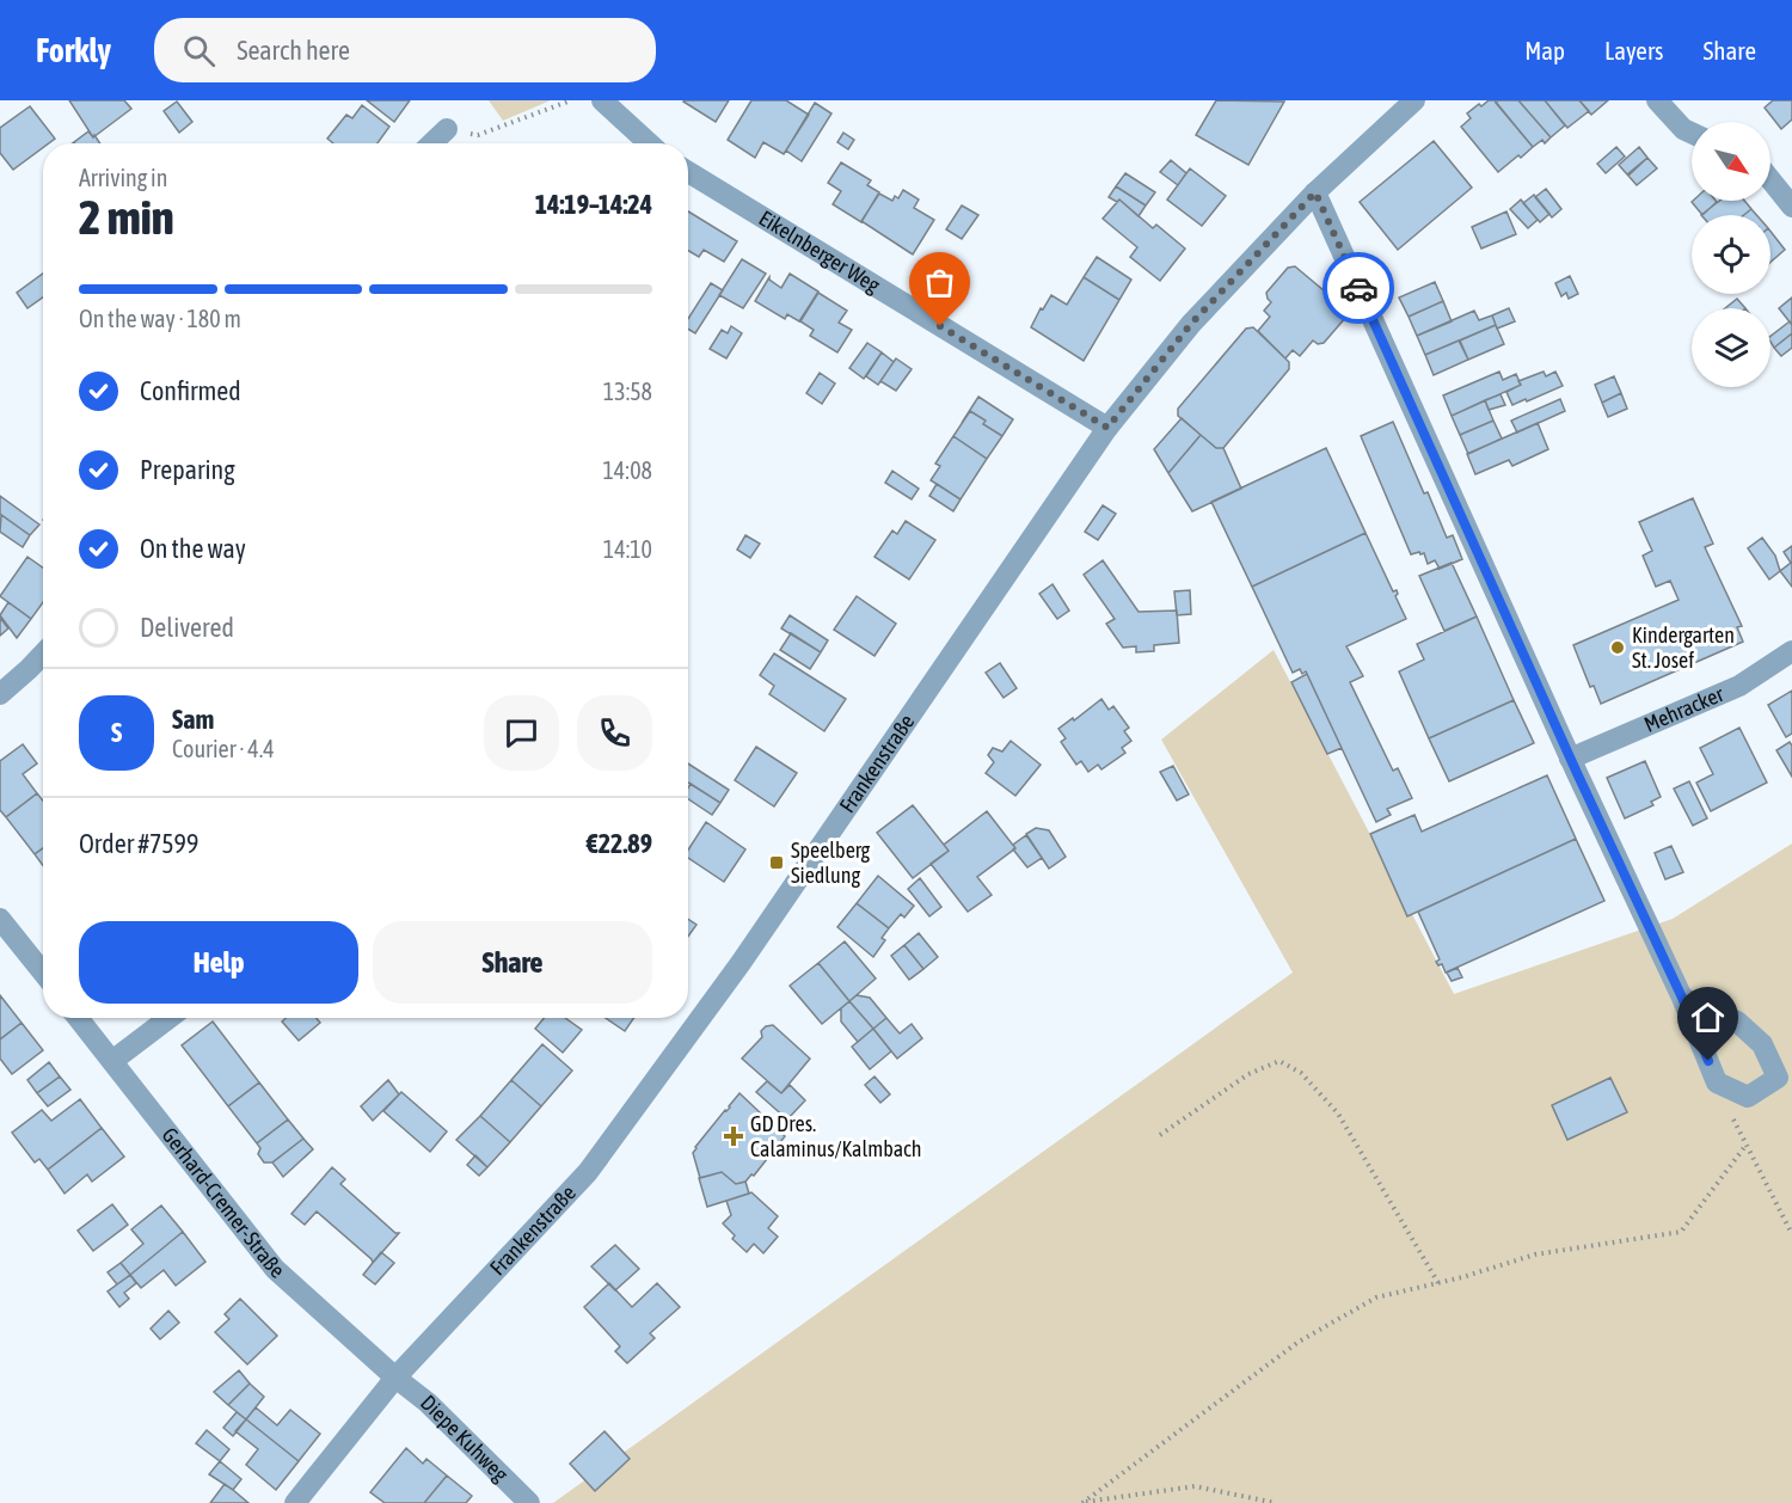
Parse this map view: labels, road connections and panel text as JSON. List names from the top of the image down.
{
  "streets": {
    "street": [
      "Eikelnberger Weg",
      "Mehracker",
      "Frankenstraße",
      "Gerhard-Cremer-Straße",
      "Diepe Kuhweg"
    ]
  },
  "crossings": [
    ["Eikelnberger Weg", "Frankenstraße"],
    ["Frankenstraße", "Gerhard-Cremer-Straße"],
    ["Frankenstraße", "Diepe Kuhweg"],
    ["Gerhard-Cremer-Straße", "Diepe Kuhweg"]
  ],
  "places": {
    "other": ["Kindergarten St. Josef"],
    "transit": ["Speelberg Siedlung"],
    "health": ["GD Dres. Calaminus/Kalmbach"]
  },
  "north": "bottom right",
  "page": {
    "header": "Forkly",
    "search": "Search here",
    "nav": ["Map", "Layers", "Share"],
    "heading": ["2 min", "Arriving in", "14:19–14:24"],
    "panel": [
      "Sam",
      "Courier · 4.4",
      "Order #7599",
      "€22.89"
    ],
    "bar": "On the way · 180 m",
    "list": [
      ["Confirmed", "13:58"],
      ["Preparing", "14:08"],
      ["On the way", "14:10"],
      "Delivered"
    ],
    "round": "S",
    "buttons": ["Help", "Share"]
  }
}
